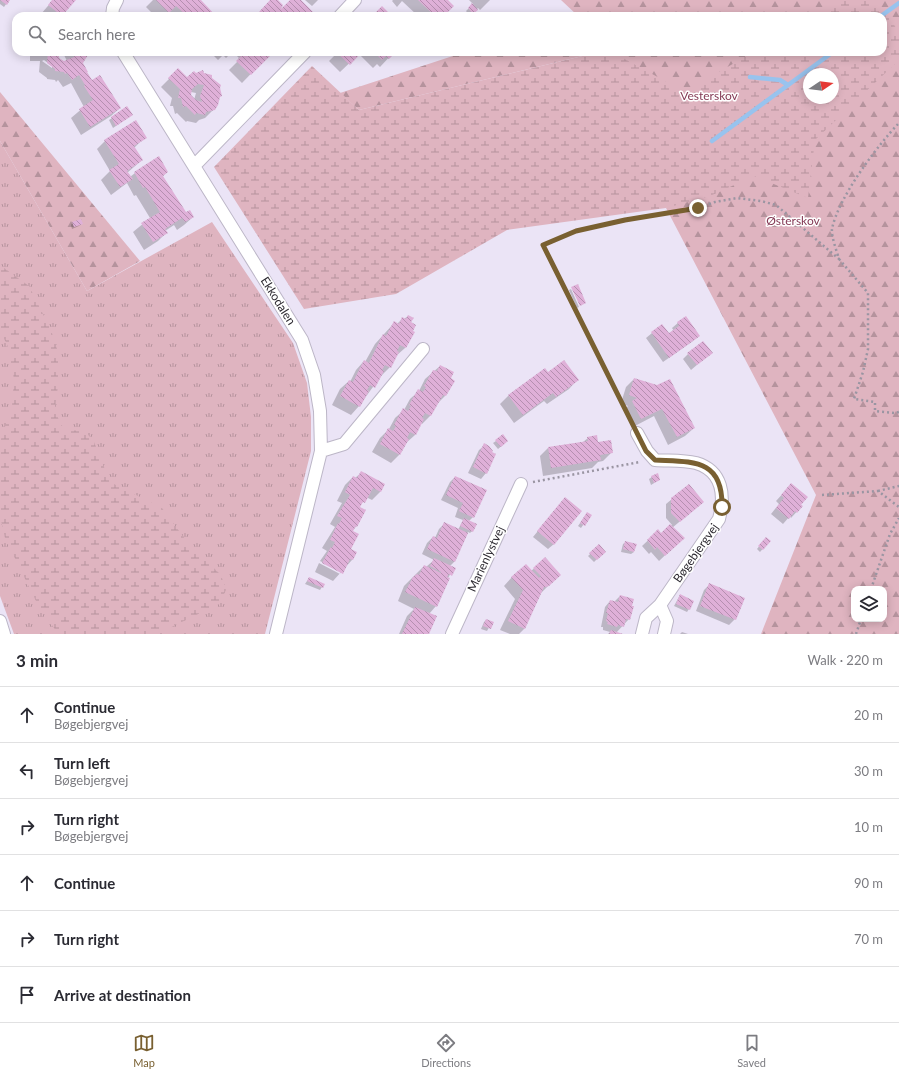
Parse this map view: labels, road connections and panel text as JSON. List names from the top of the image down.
{
  "streets": {
    "street": ["Ekkodalen", "Bøgebjergvej", "Marienlystvej"]
  },
  "parks": ["Vesterskov", "Østerskov"],
  "north": "right",
  "page": {
    "search": "Search here",
    "heading": ["3 min", "Walk · 220 m"],
    "list": [
      ["Continue", "Bøgebjergvej", "20 m"],
      ["Turn left", "Bøgebjergvej", "30 m"],
      ["Turn right", "Bøgebjergvej", "10 m"],
      ["Continue", "90 m"],
      ["Turn right", "70 m"],
      "Arrive at destination"
    ],
    "nav": ["Map", "Directions", "Saved"]
  }
}
